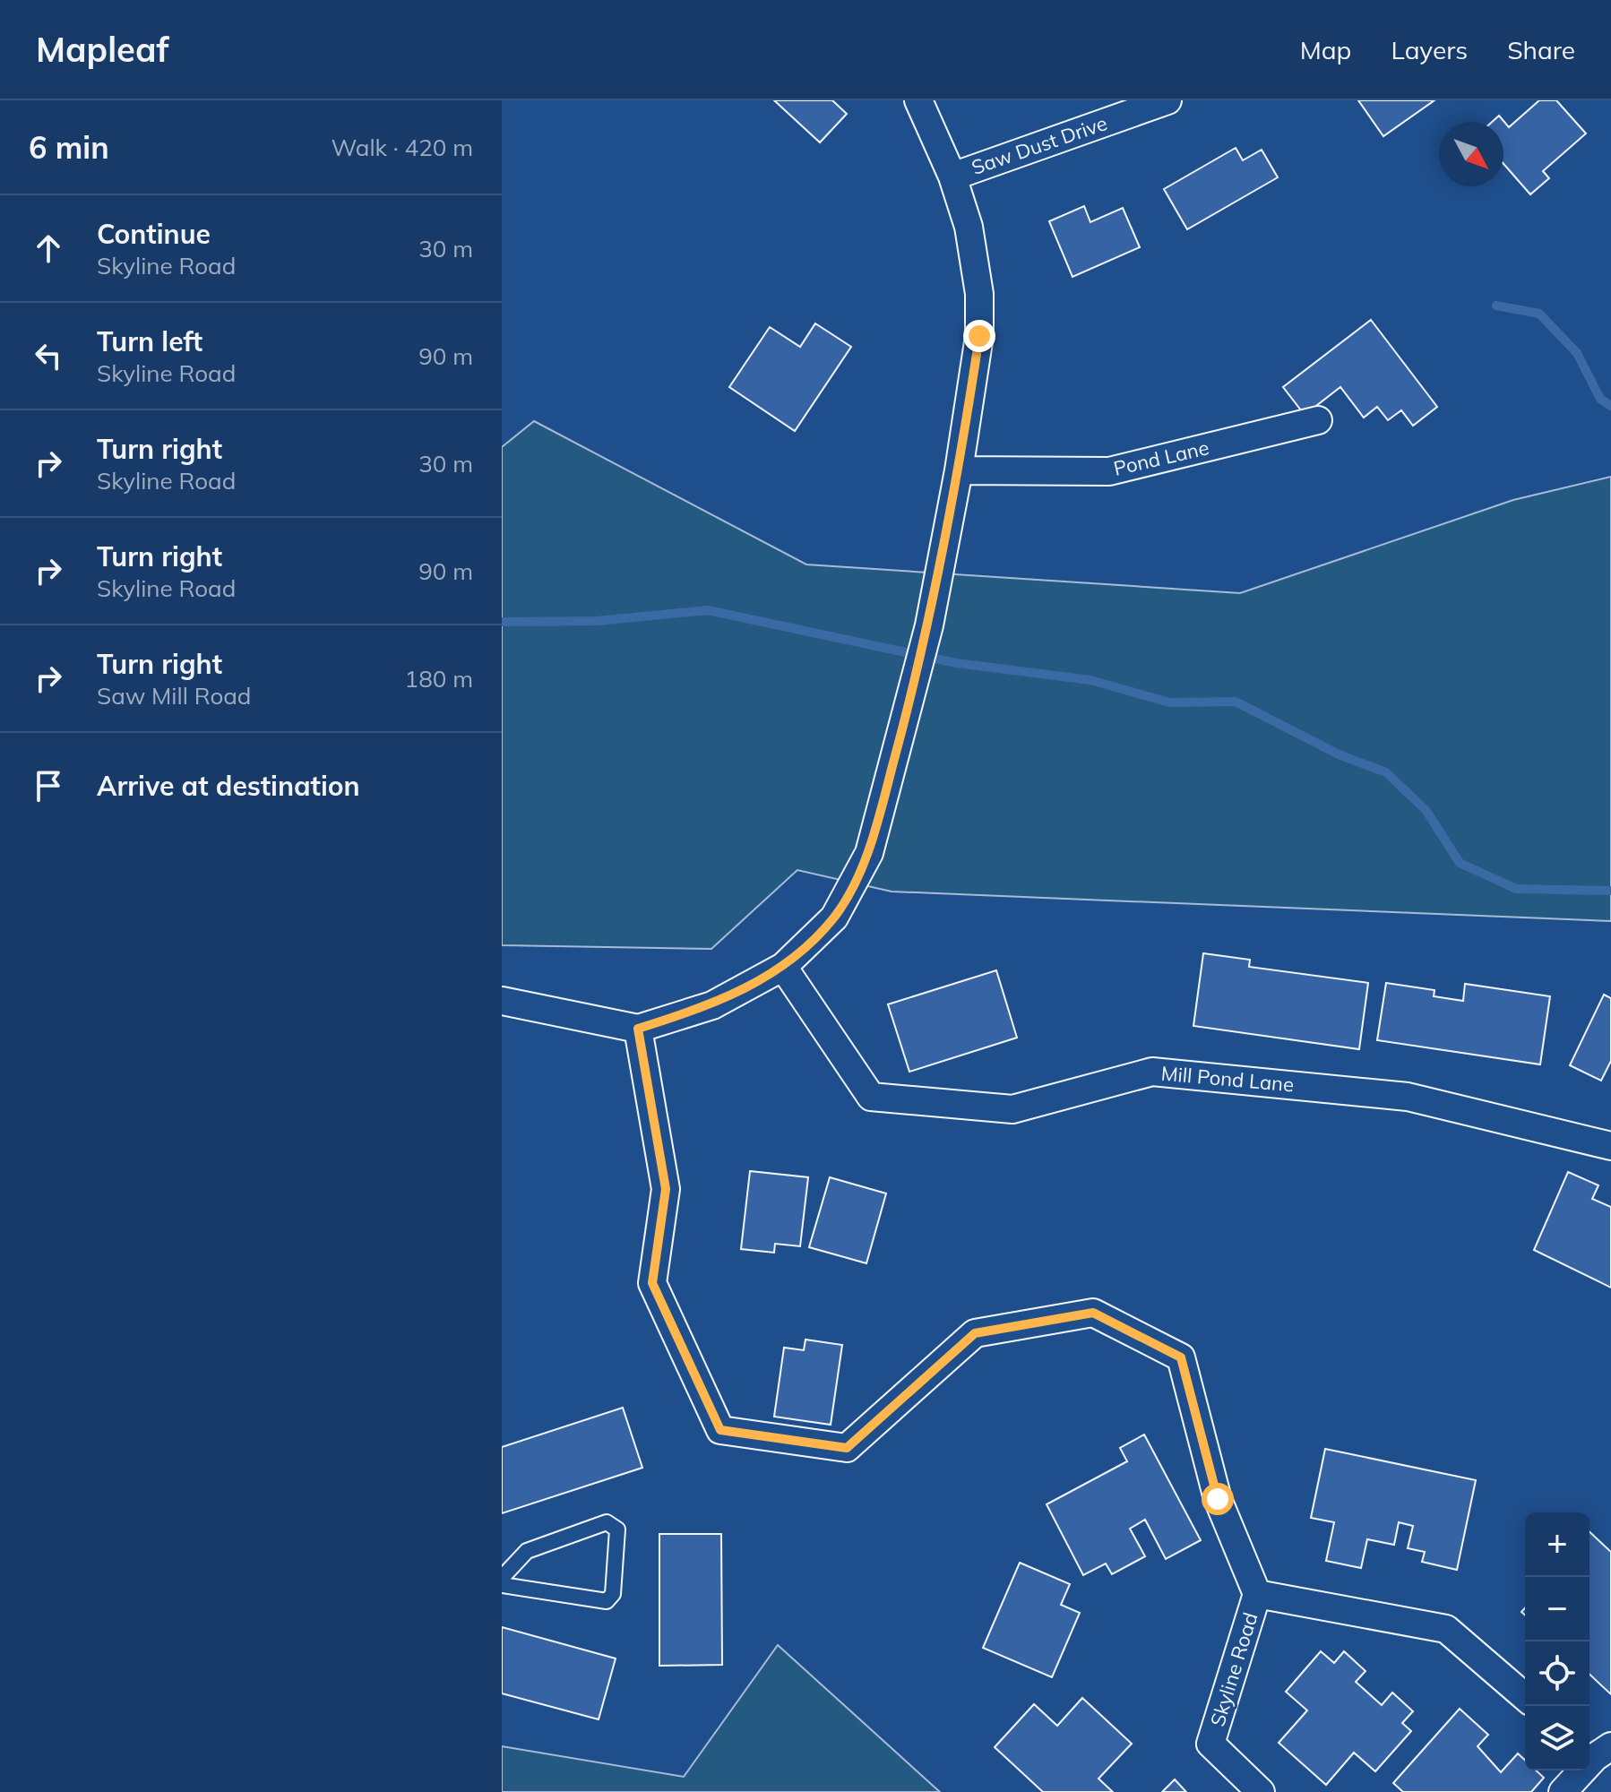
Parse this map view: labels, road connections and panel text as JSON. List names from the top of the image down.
{
  "streets": {
    "street": [
      "Saw Dust Drive",
      "Pond Lane",
      "Mill Pond Lane",
      "Skyline Road"
    ]
  },
  "north": "bottom right",
  "page": {
    "header": "Mapleaf",
    "nav": ["Map", "Layers", "Share"],
    "heading": ["6 min", "Walk · 420 m"],
    "list": [
      ["Continue", "Skyline Road", "30 m"],
      ["Turn left", "Skyline Road", "90 m"],
      ["Turn right", "Skyline Road", "30 m"],
      ["Turn right", "Skyline Road", "90 m"],
      ["Turn right", "Saw Mill Road", "180 m"],
      "Arrive at destination"
    ],
    "map_buttons": ["+", "−"]
  }
}
